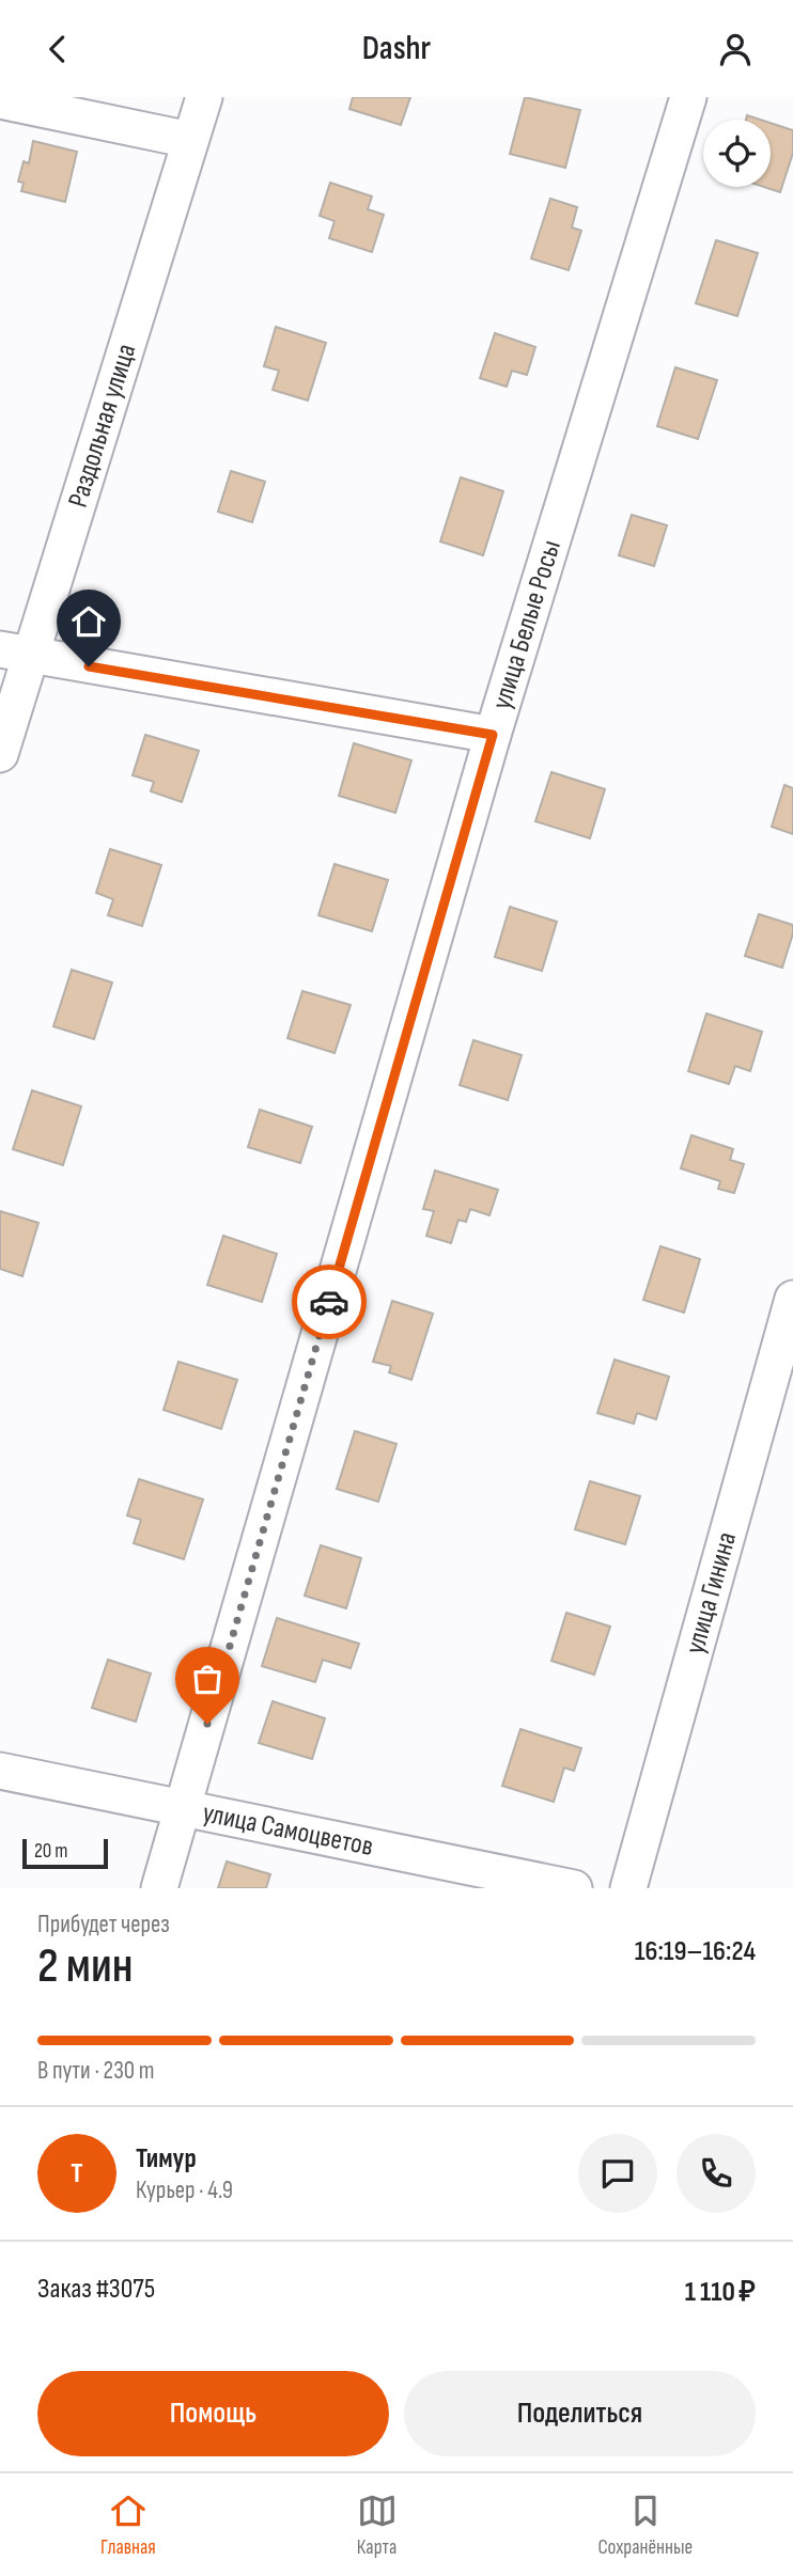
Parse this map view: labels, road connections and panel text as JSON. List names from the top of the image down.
{
  "streets": {
    "street": [
      "Раздольная улица",
      "улица Белые Росы",
      "улица Гинина",
      "улица Самоцветов"
    ]
  },
  "crossings": [
    ["улица Белые Росы", "улица Самоцветов"]
  ],
  "scale_bar": "20 m",
  "page": {
    "header": "Dashr",
    "scale": "20 m",
    "heading": ["2 мин", "Прибудет через", "16:19–16:24"],
    "panel": [
      "Тимур",
      "Курьер · 4.9",
      "Заказ #3075",
      "1 110 ₽"
    ],
    "bar": "В пути · 230 m",
    "round": "Т",
    "buttons": ["Помощь", "Поделиться"],
    "tabs": ["Главная", "Карта", "Сохранённые"]
  }
}
